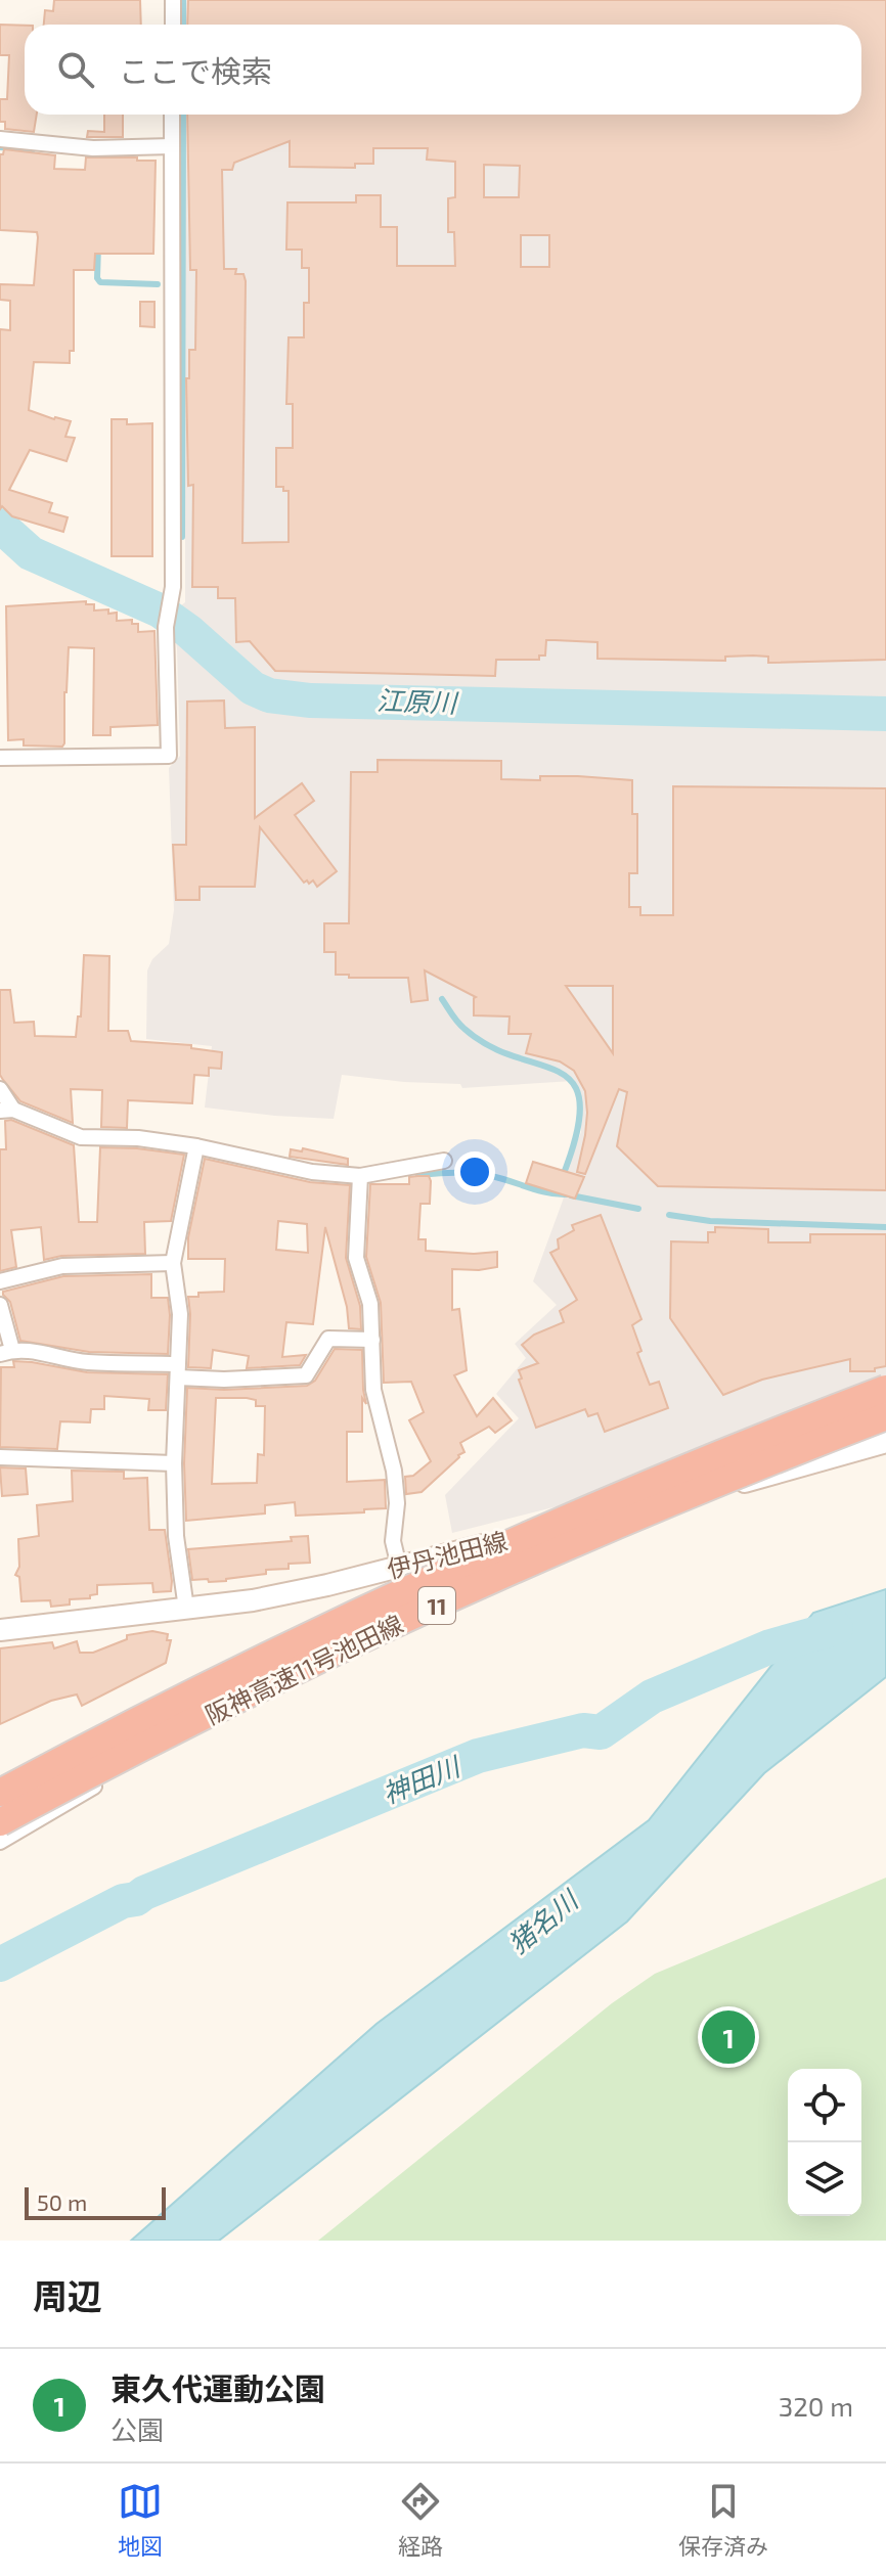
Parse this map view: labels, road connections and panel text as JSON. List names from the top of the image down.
{
  "streets": {
    "highway": ["11", "阪神高速11号池田線"],
    "main road": ["伊丹池田線"]
  },
  "water": ["江原川", "神田川", "猪名川"],
  "scale_bar": "50 m",
  "page": {
    "search": "ここで検索",
    "pins": "1",
    "scale": "50 m",
    "heading": "周辺",
    "list": [
      {
        "mark": "1",
        "name": "東久代運動公園",
        "note": "公園",
        "value": "320 m"
      }
    ],
    "nav": ["地図", "経路", "保存済み"]
  }
}
